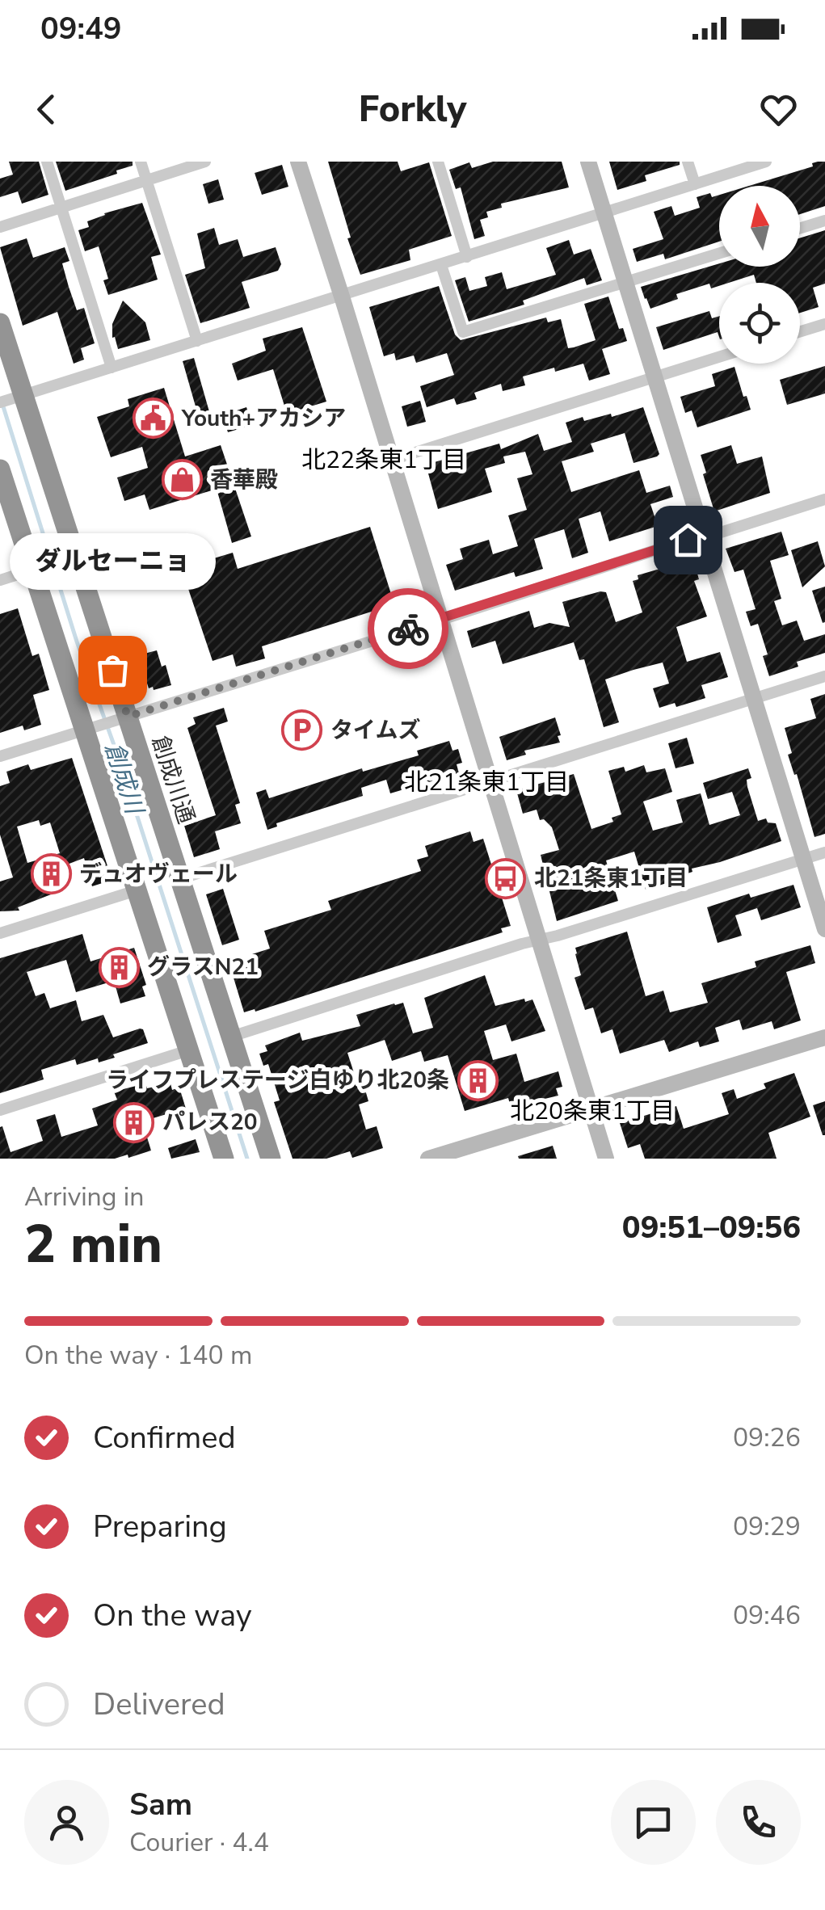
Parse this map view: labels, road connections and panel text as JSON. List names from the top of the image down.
{
  "streets": {
    "highway": ["創成川通"]
  },
  "districts": ["北22条東1丁目", "北21条東1丁目", "北20条東1丁目"],
  "water": ["創成川"],
  "places": {
    "public building": ["Youth+アカシア"],
    "shop": ["香華殿"],
    "other": ["ダルセーニョ"],
    "parking": ["タイムズ"],
    "building": [
      "デュオヴェール",
      "グラスN21",
      "ライフプレステージ白ゆり北20条",
      "パレス20"
    ],
    "bus stop": ["北21条東1丁目"]
  },
  "north": "top",
  "page": {
    "status": "09:49",
    "header": "Forkly",
    "bubble": "ダルセーニョ",
    "heading": ["2 min", "Arriving in", "09:51–09:56"],
    "panel": ["Sam", "Courier · 4.4"],
    "bar": "On the way · 140 m",
    "list": [
      ["Confirmed", "09:26"],
      ["Preparing", "09:29"],
      ["On the way", "09:46"],
      "Delivered"
    ]
  }
}
